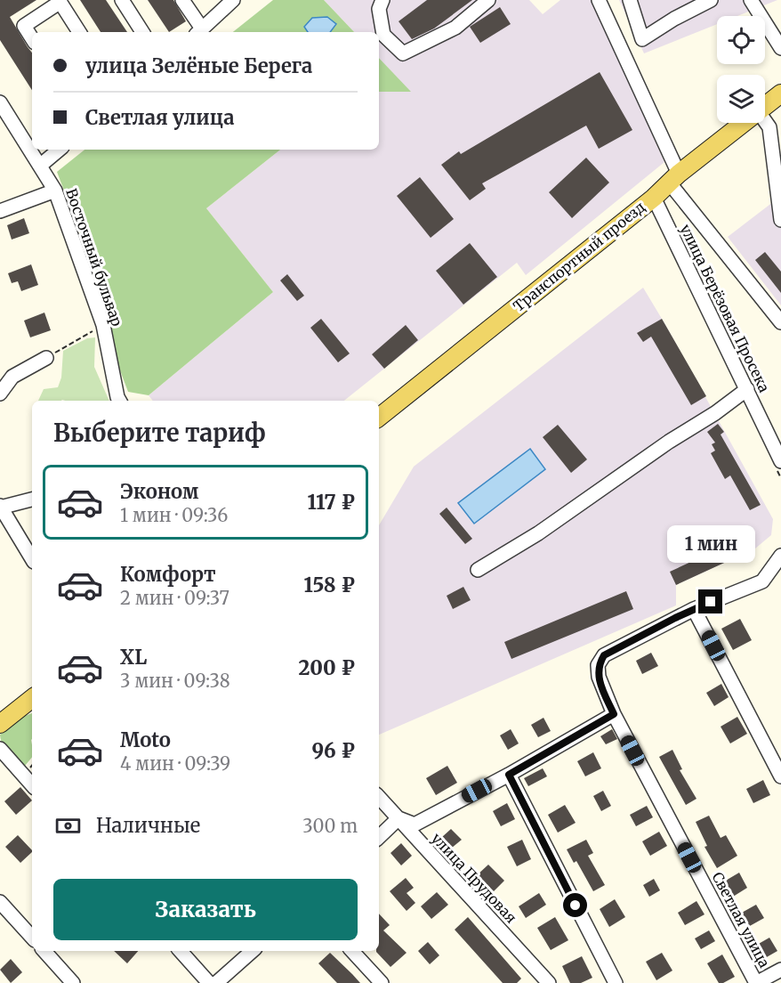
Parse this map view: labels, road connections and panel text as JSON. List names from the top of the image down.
{
  "streets": {
    "main road": ["Транспортный проезд"],
    "street": [
      "Восточный бульвар",
      "улица Берёзовая Просека",
      "улица Прудовая",
      "Светлая улица"
    ]
  },
  "crossings": [
    ["Транспортный проезд", "улица Берёзовая Просека"]
  ],
  "page": {
    "banner": ["улица Зелёные Берега", "Светлая улица"],
    "heading": "Выберите тариф",
    "list": [
      {
        "name": "Эконом",
        "note": "1 мин · 09:36",
        "value": "117 ₽"
      },
      {
        "name": "Комфорт",
        "note": "2 мин · 09:37",
        "value": "158 ₽"
      },
      {
        "name": "XL",
        "note": "3 мин · 09:38",
        "value": "200 ₽"
      },
      {
        "name": "Moto",
        "note": "4 мин · 09:39",
        "value": "96 ₽"
      }
    ],
    "bubble": "1 мин",
    "pay": ["Наличные", "300 m"],
    "buttons": "Заказать"
  }
}
